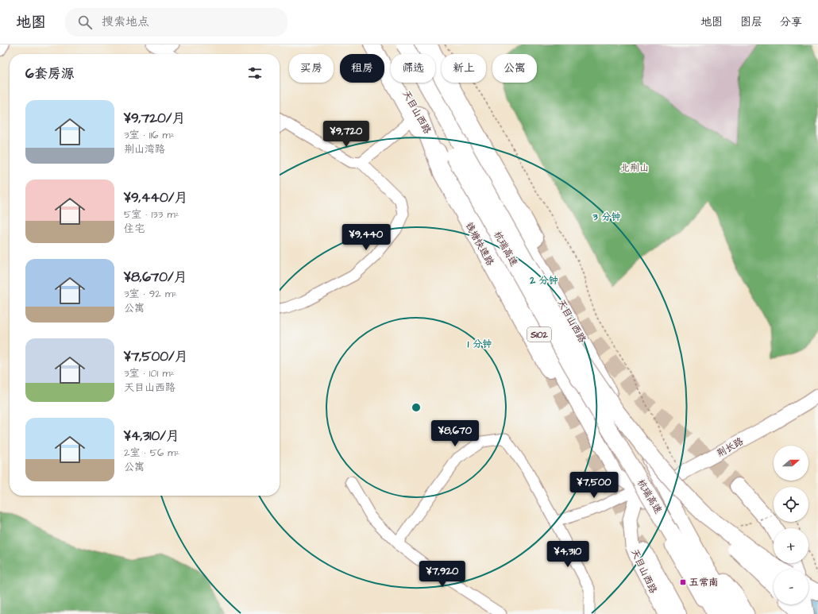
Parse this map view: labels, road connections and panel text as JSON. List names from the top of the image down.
{
  "streets": {
    "highway": ["钱塘快速路", "杭瑞高速"],
    "main road": ["天目山西路", "S102", "荆长路"]
  },
  "crossings": [
    ["天目山西路", "钱塘快速路"],
    ["天目山西路", "荆长路"]
  ],
  "parks": ["北荆山"],
  "places": {
    "transit": ["五常南"]
  },
  "north": "right",
  "page": {
    "header": "地图",
    "search": "搜索地点",
    "nav": ["地图", "图层", "分享"],
    "chip": [
      "买房",
      "租房",
      "筛选",
      "新上",
      "公寓"
    ],
    "heading": "6套房源",
    "list": [
      {
        "name": "¥9,720/月",
        "note": "3室 · 116 m² · 荆山湾路"
      },
      {
        "name": "¥9,440/月",
        "note": "5室 · 133 m² · 住宅"
      },
      {
        "name": "¥8,670/月",
        "note": "3室 · 92 m² · 公寓"
      },
      {
        "name": "¥7,500/月",
        "note": "3室 · 101 m² · 天目山西路"
      },
      {
        "name": "¥4,310/月",
        "note": "2室 · 56 m² · 公寓"
      }
    ],
    "price": [
      "¥9,720",
      "¥9,440",
      "¥8,670",
      "¥7,500",
      "¥4,310",
      "¥7,920"
    ],
    "map_buttons": ["+", "−"]
  },
  "rings": ["3 分钟", "2 分钟", "1 分钟"]
}
